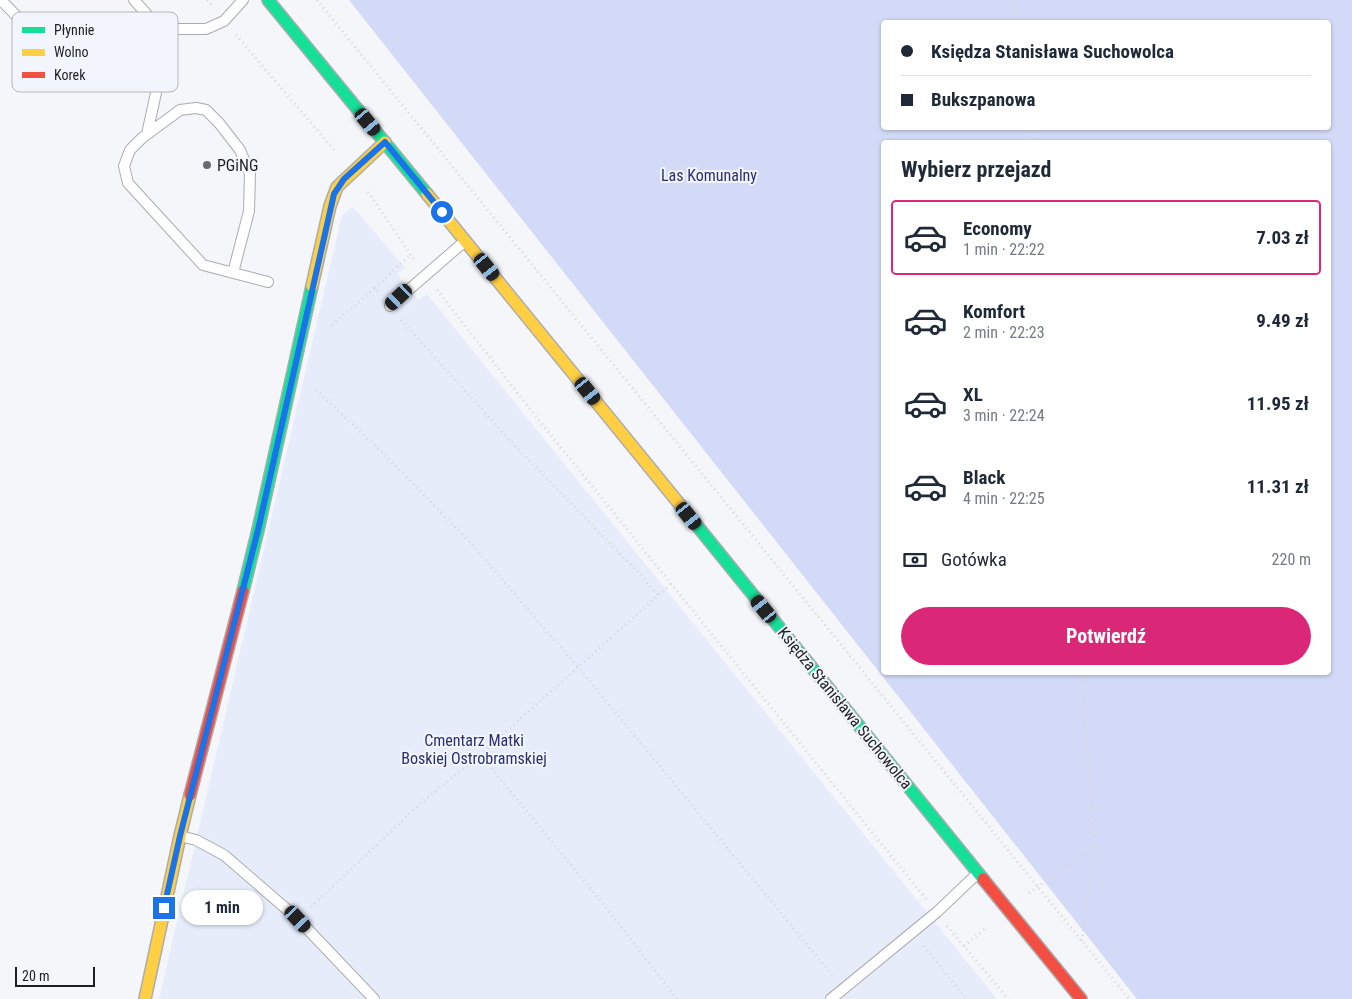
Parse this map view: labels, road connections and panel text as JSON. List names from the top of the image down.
{
  "streets": {
    "main road": ["Księdza Stanisława Suchowolca"]
  },
  "parks": ["Las Komunalny", "Cmentarz Matki Boskiej Ostrobramskiej"],
  "places": ["PGiNG"],
  "legend": ["Płynnie", "Wolno", "Korek"],
  "scale_bar": "20 m",
  "page": {
    "banner": ["Księdza Stanisława Suchowolca", "Bukszpanowa"],
    "heading": "Wybierz przejazd",
    "list": [
      {
        "name": "Economy",
        "note": "1 min · 22:22",
        "value": "7.03 zł"
      },
      {
        "name": "Komfort",
        "note": "2 min · 22:23",
        "value": "9.49 zł"
      },
      {
        "name": "XL",
        "note": "3 min · 22:24",
        "value": "11.95 zł"
      },
      {
        "name": "Black",
        "note": "4 min · 22:25",
        "value": "11.31 zł"
      }
    ],
    "pay": ["Gotówka", "220 m"],
    "buttons": "Potwierdź",
    "bubble": "1 min",
    "scale": "20 m"
  }
}
